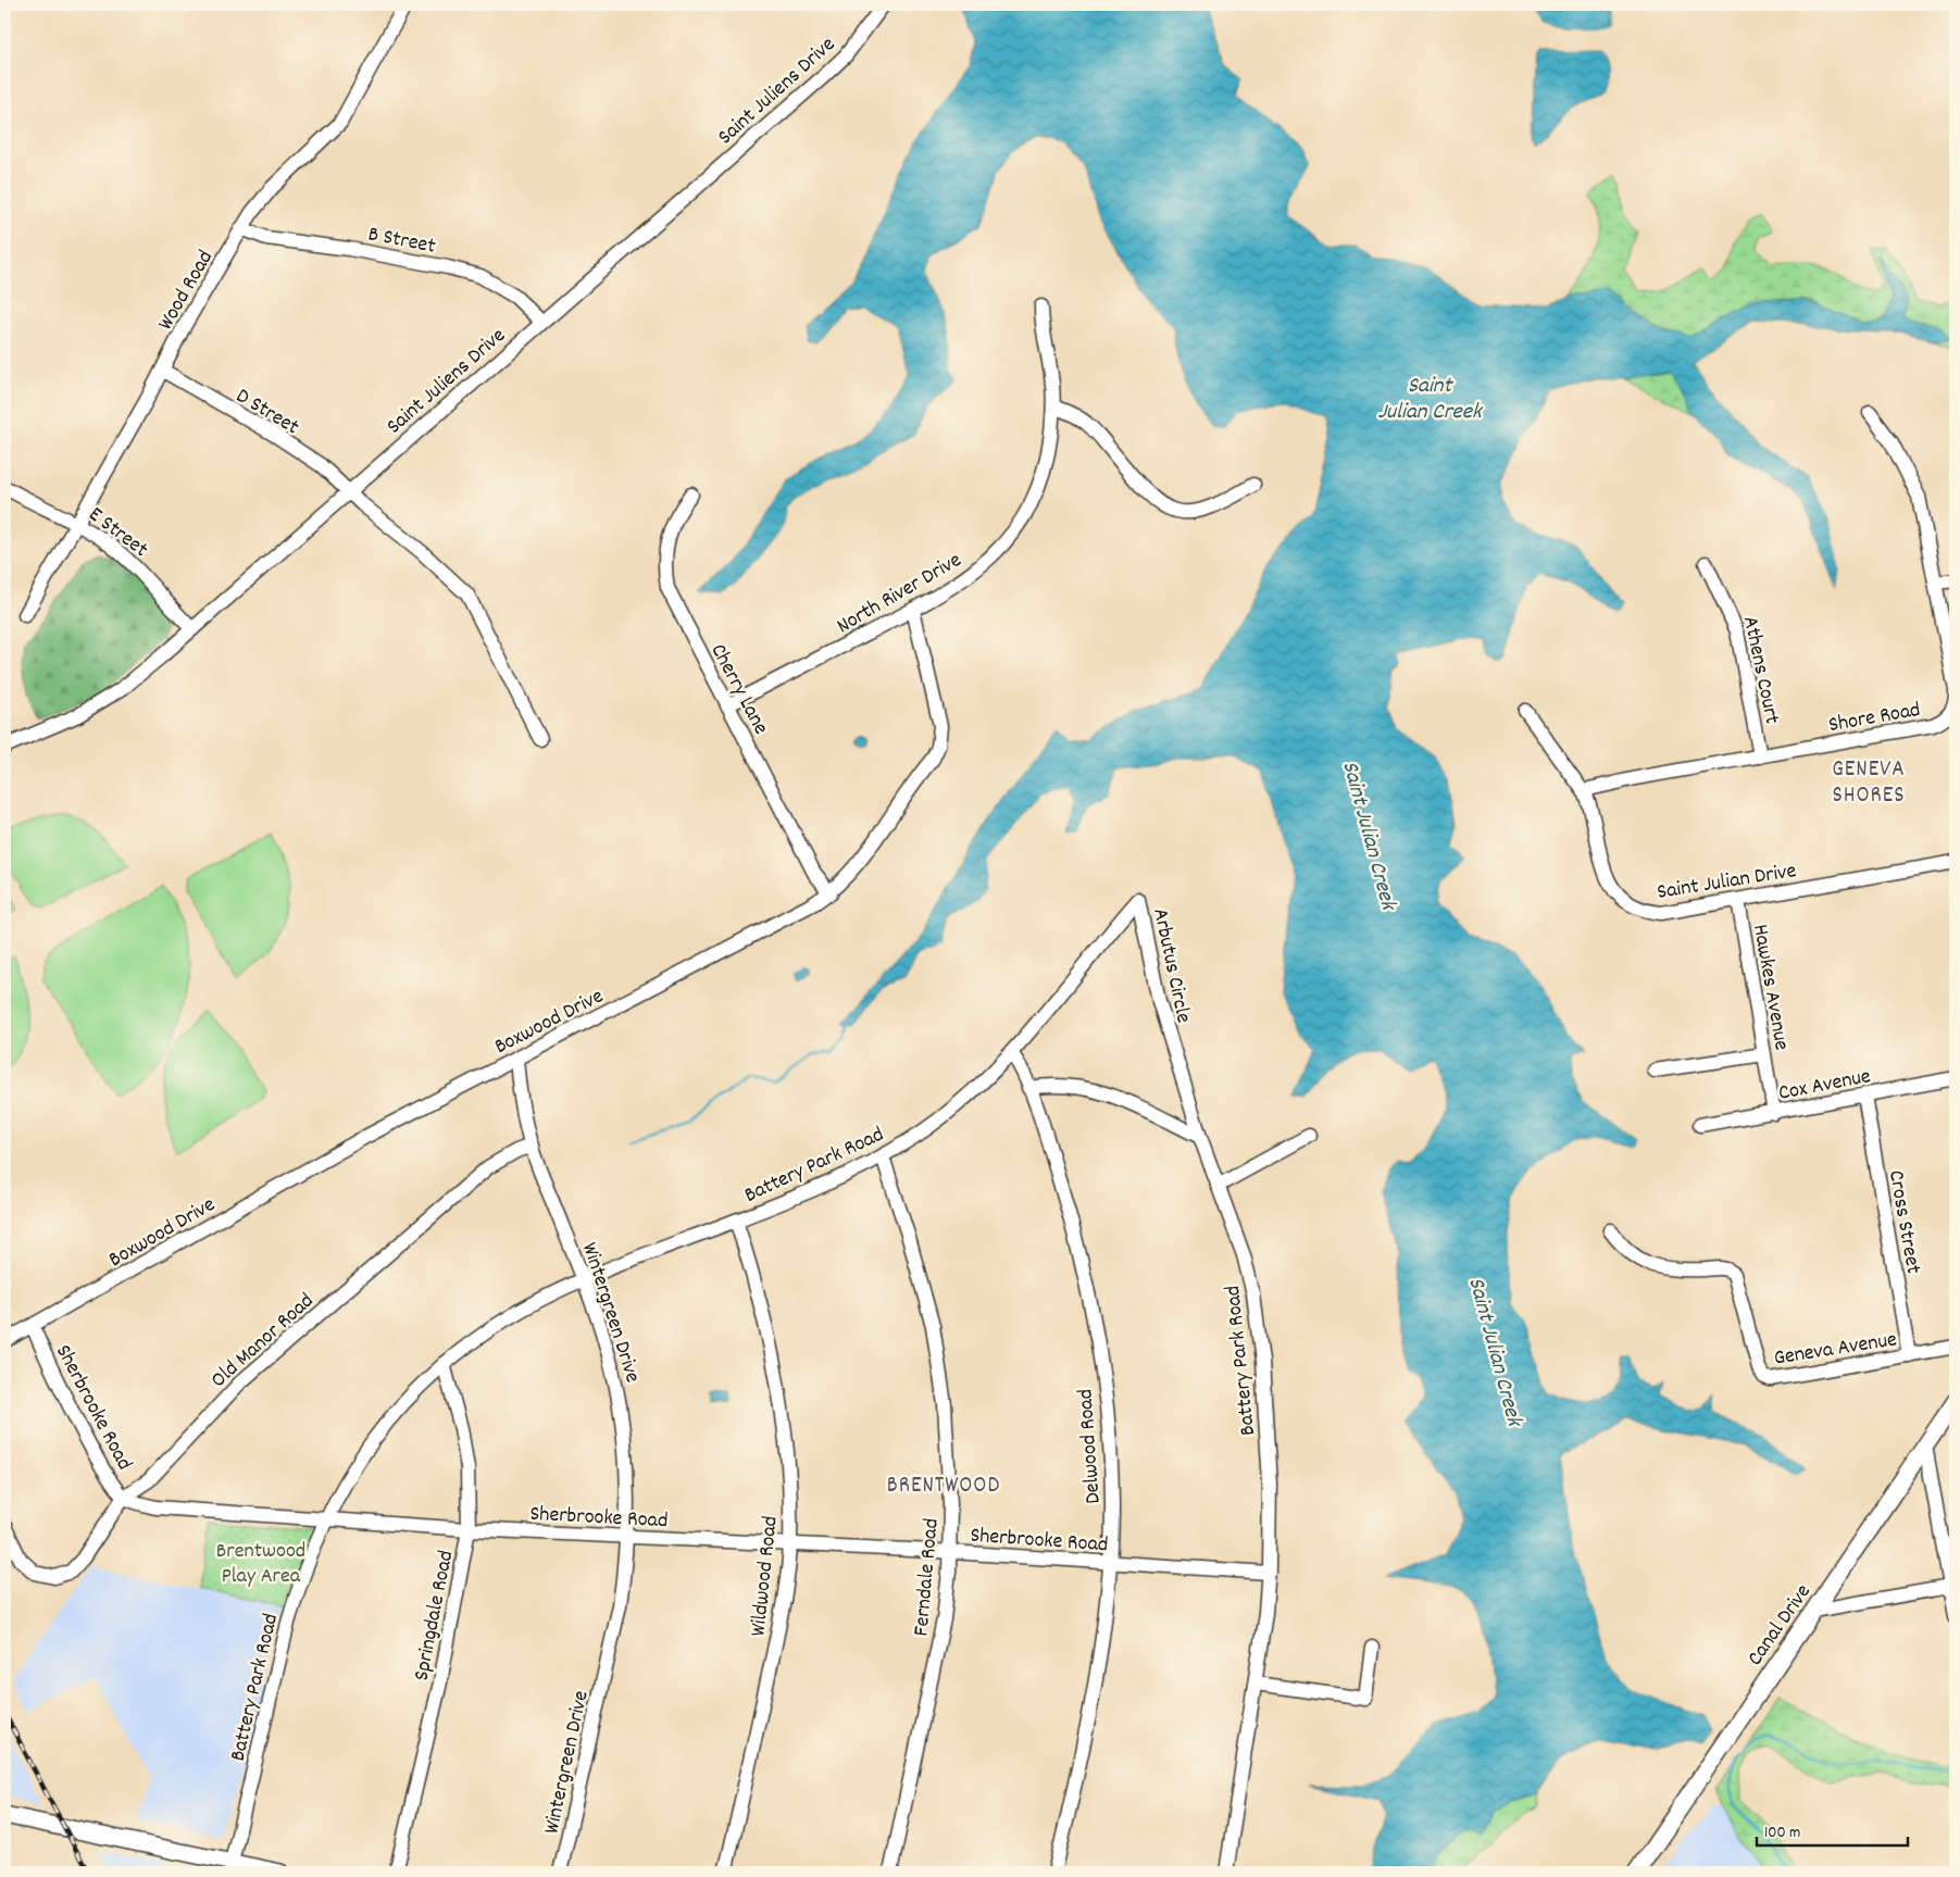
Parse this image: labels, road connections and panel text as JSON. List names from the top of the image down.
{
  "streets": {
    "main road": ["Canal Drive"],
    "street": [
      "Saint Juliens Drive",
      "B Street",
      "Wood Road",
      "D Street",
      "E Street",
      "North River Drive",
      "Athens Court",
      "Cherry Lane",
      "Shore Road",
      "Saint Julian Drive",
      "Arbutus Circle",
      "Hawkes Avenue",
      "Boxwood Drive",
      "Cox Avenue",
      "Battery Park Road",
      "Cross Street",
      "Wintergreen Drive",
      "Old Manor Road",
      "Geneva Avenue",
      "Sherbrooke Road",
      "Delwood Road",
      "Wildwood Road",
      "Ferndale Road",
      "Springdale Road"
    ]
  },
  "crossings": [
    ["Saint Juliens Drive", "B Street"],
    ["Saint Juliens Drive", "D Street"],
    ["Saint Juliens Drive", "E Street"],
    ["B Street", "Wood Road"],
    ["Wood Road", "D Street"],
    ["Wood Road", "E Street"],
    ["North River Drive", "Cherry Lane"],
    ["North River Drive", "Boxwood Drive"],
    ["Athens Court", "Shore Road"],
    ["Cherry Lane", "Boxwood Drive"],
    ["Shore Road", "Saint Julian Drive"],
    ["Saint Julian Drive", "Hawkes Avenue"],
    ["Arbutus Circle", "Battery Park Road"],
    ["Hawkes Avenue", "Cox Avenue"],
    ["Boxwood Drive", "Wintergreen Drive"],
    ["Boxwood Drive", "Sherbrooke Road"],
    ["Cox Avenue", "Cross Street"],
    ["Battery Park Road", "Wintergreen Drive"],
    ["Battery Park Road", "Sherbrooke Road"],
    ["Battery Park Road", "Wildwood Road"],
    ["Battery Park Road", "Ferndale Road"],
    ["Battery Park Road", "Springdale Road"],
    ["Cross Street", "Geneva Avenue"],
    ["Wintergreen Drive", "Old Manor Road"],
    ["Wintergreen Drive", "Sherbrooke Road"],
    ["Old Manor Road", "Sherbrooke Road"],
    ["Sherbrooke Road", "Delwood Road"],
    ["Sherbrooke Road", "Wildwood Road"],
    ["Sherbrooke Road", "Ferndale Road"],
    ["Sherbrooke Road", "Springdale Road"]
  ],
  "districts": ["GENEVA SHORES", "BRENTWOOD"],
  "water": ["Saint Julian Creek"],
  "parks": ["Brentwood Play Area"],
  "scale_bar": "100 m"
}
